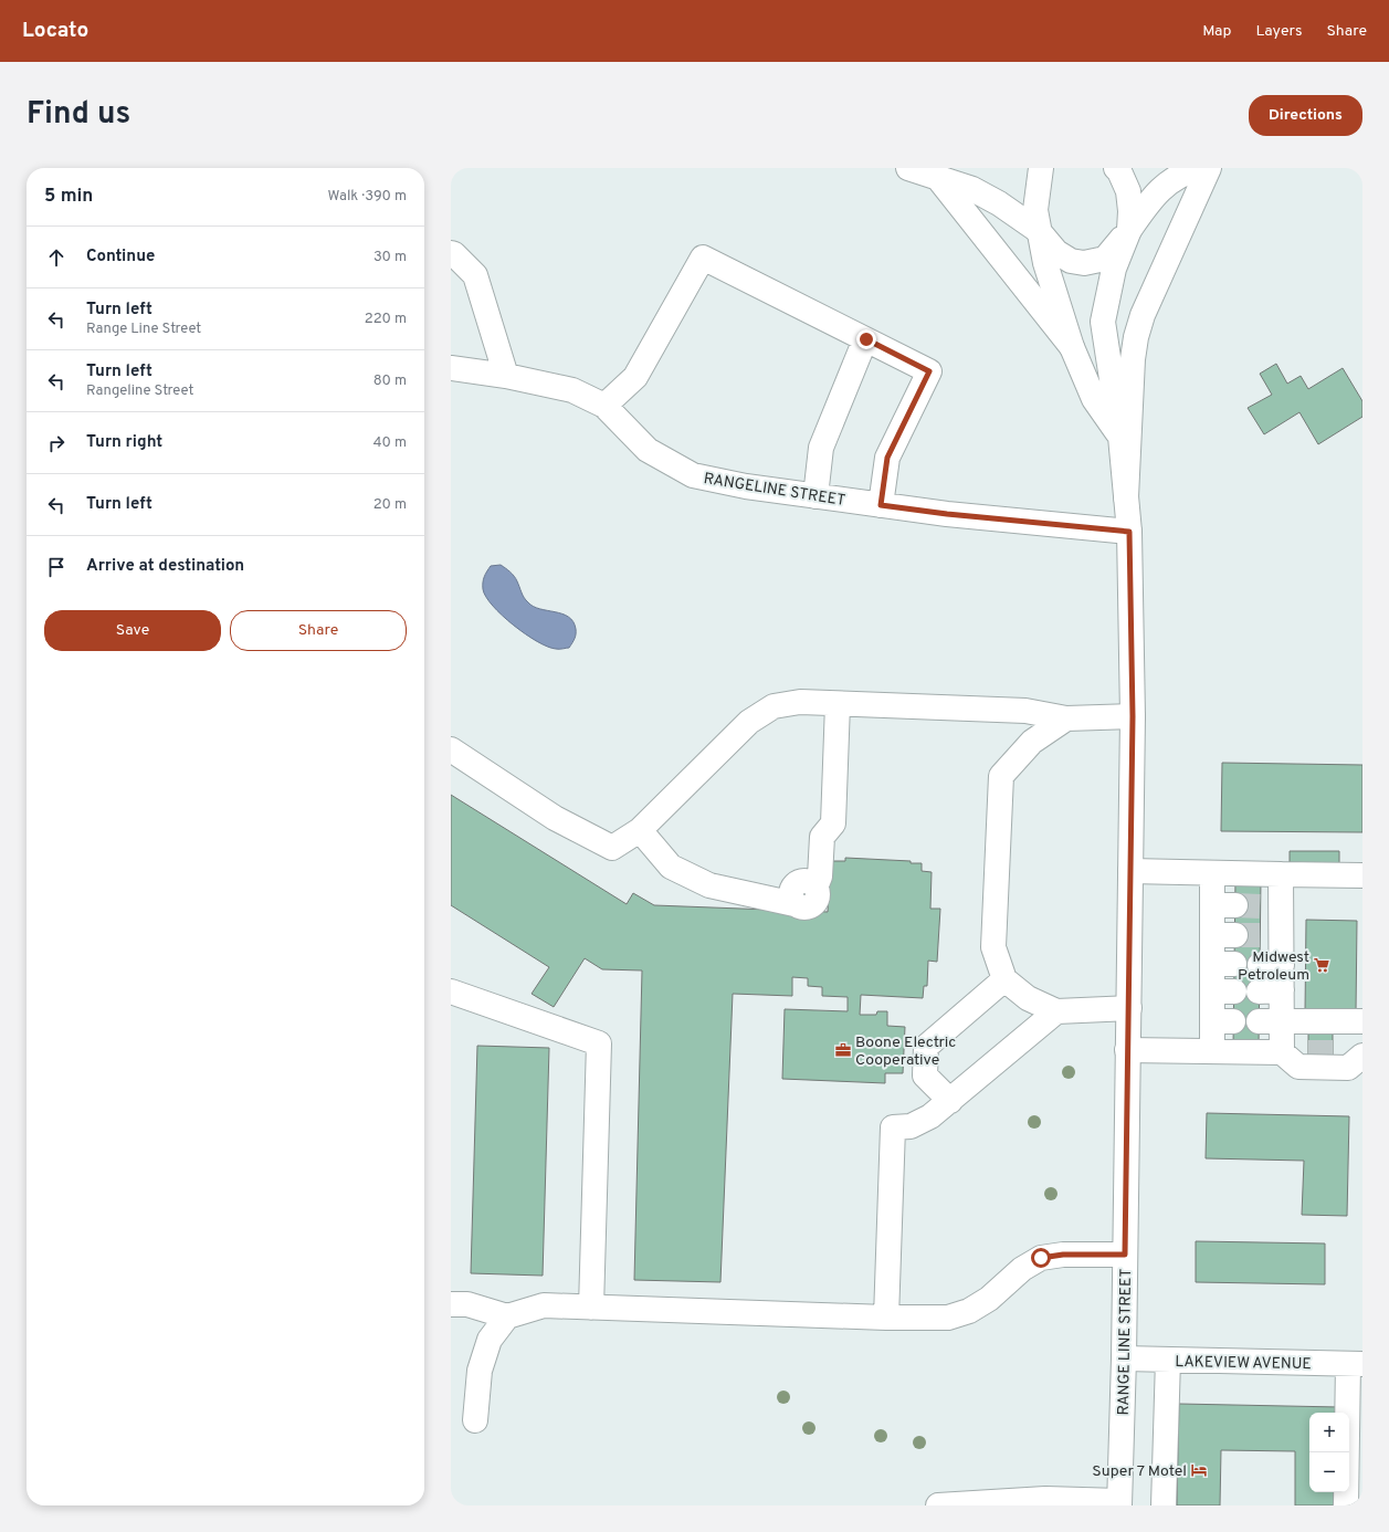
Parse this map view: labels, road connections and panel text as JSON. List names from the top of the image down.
{
  "streets": {
    "main road": ["RANGELINE STREET", "RANGE LINE STREET", "LAKEVIEW AVENUE"]
  },
  "crossings": [
    ["RANGELINE STREET", "RANGE LINE STREET"],
    ["RANGE LINE STREET", "LAKEVIEW AVENUE"]
  ],
  "places": {
    "supermarket": ["Midwest Petroleum"],
    "office": ["Boone Electric Cooperative"],
    "hotel": ["Super 7 Motel"]
  },
  "page": {
    "header": "Locato",
    "nav": ["Map", "Layers", "Share"],
    "title": "Find us",
    "buttons": [
      "Directions",
      ["Save", "Share"]
    ],
    "heading": ["5 min", "Walk · 390 m"],
    "list": [
      ["Continue", "30 m"],
      ["Turn left", "Range Line Street", "220 m"],
      ["Turn left", "Rangeline Street", "80 m"],
      ["Turn right", "40 m"],
      ["Turn left", "20 m"],
      "Arrive at destination"
    ],
    "map_buttons": ["+", "−"]
  }
}
